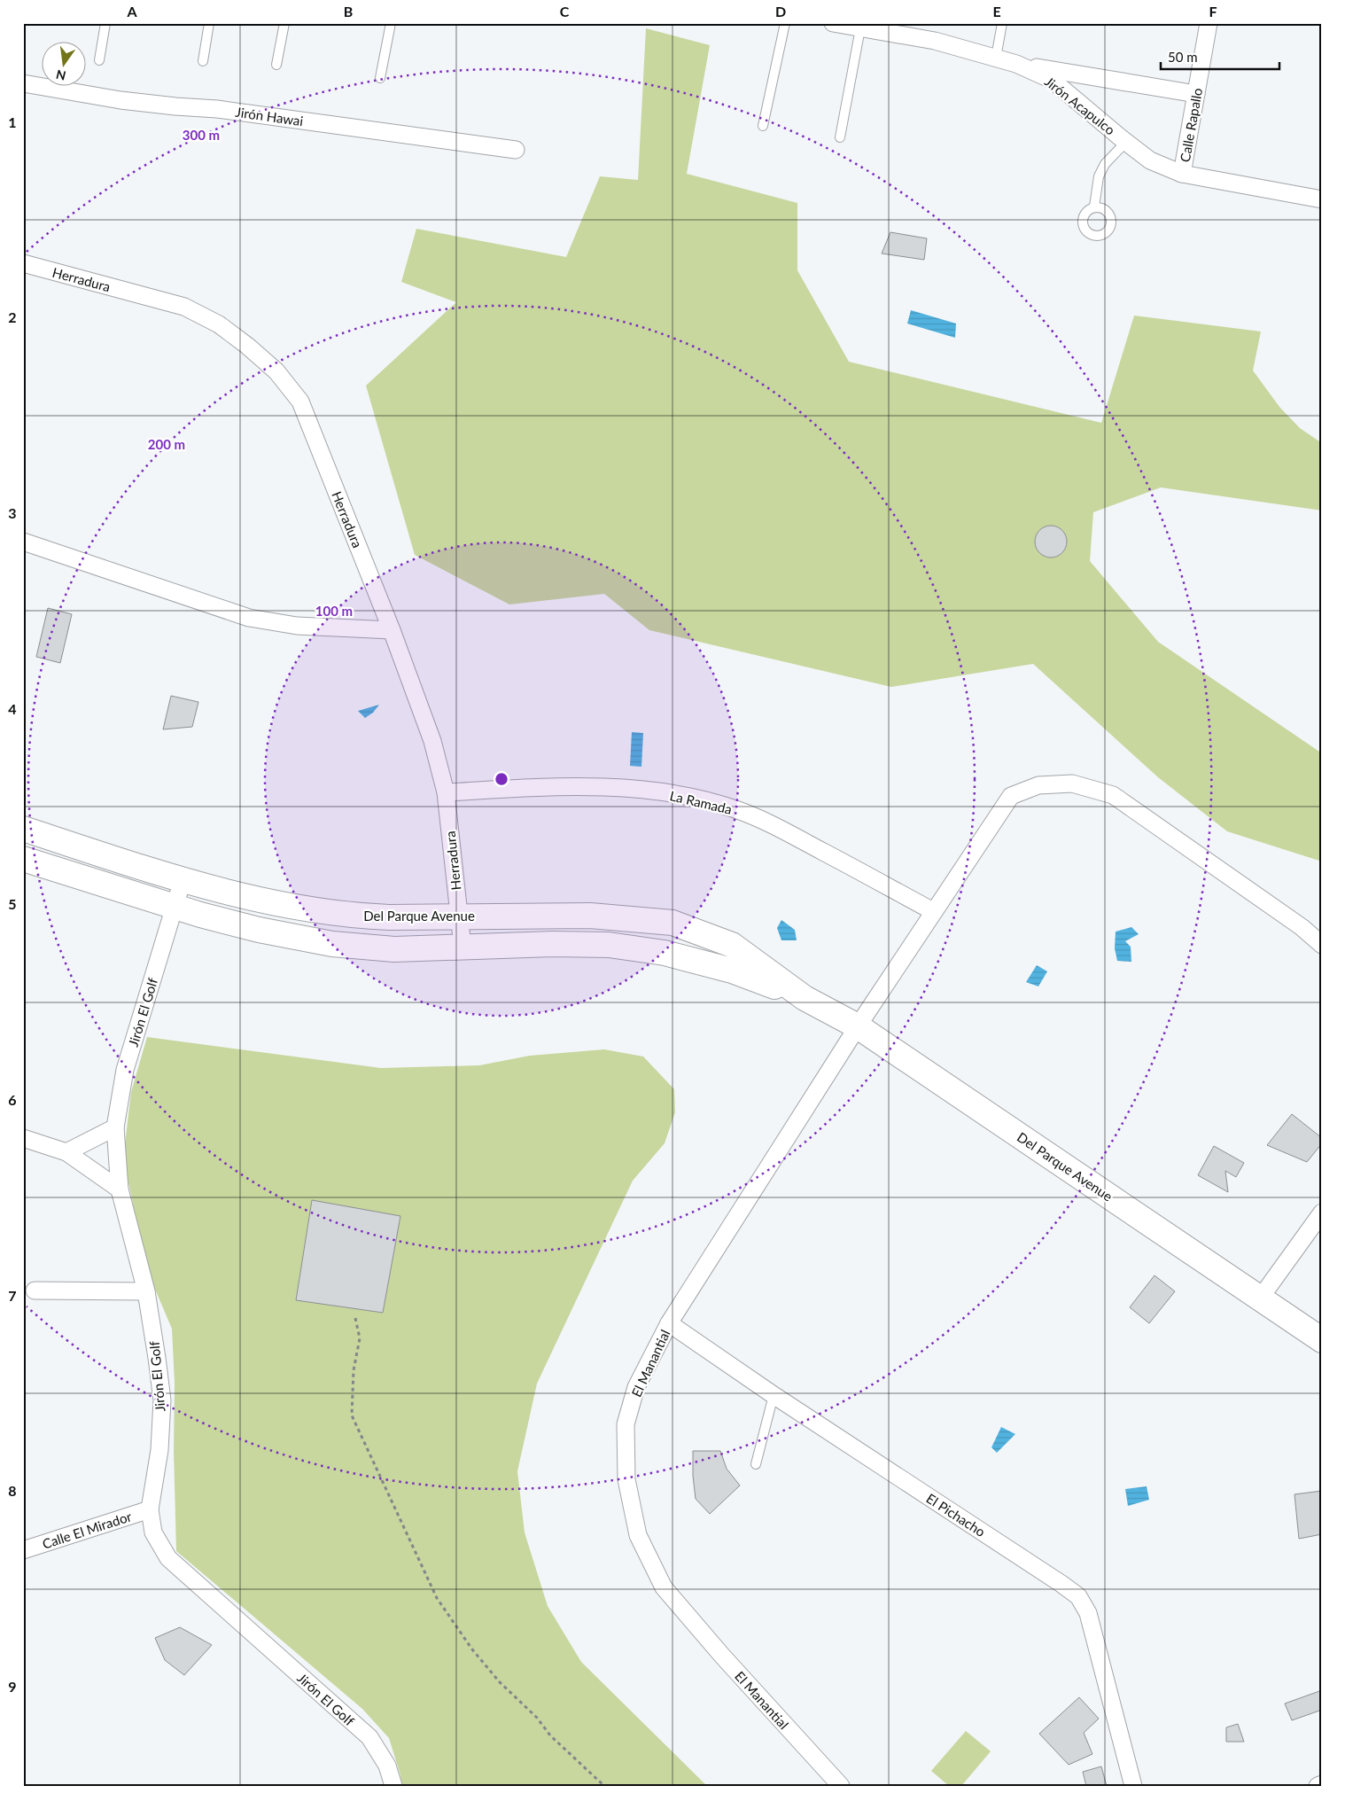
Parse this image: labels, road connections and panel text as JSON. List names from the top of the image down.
{
  "streets": {
    "street": [
      "Jirón Acapulco",
      "Jirón Hawai",
      "Calle Rapallo",
      "Herradura",
      "La Ramada",
      "Del Parque Avenue",
      "Jirón El Golf",
      "El Manantial",
      "El Pichacho",
      "Calle El Mirador"
    ]
  },
  "crossings": [
    ["Jirón Acapulco", "Calle Rapallo"],
    ["Herradura", "La Ramada"],
    ["Herradura", "Del Parque Avenue"],
    ["La Ramada", "El Manantial"],
    ["Del Parque Avenue", "Jirón El Golf"],
    ["Del Parque Avenue", "El Manantial"],
    ["Jirón El Golf", "Calle El Mirador"],
    ["El Manantial", "El Pichacho"]
  ],
  "scale_bar": "50 m",
  "north": "bottom",
  "grid": {
    "columns": [
      "A",
      "B",
      "C",
      "D",
      "E",
      "F"
    ],
    "rows": [
      "1",
      "2",
      "3",
      "4",
      "5",
      "6",
      "7",
      "8",
      "9"
    ]
  },
  "rings": ["300 m", "200 m", "100 m"]
}
